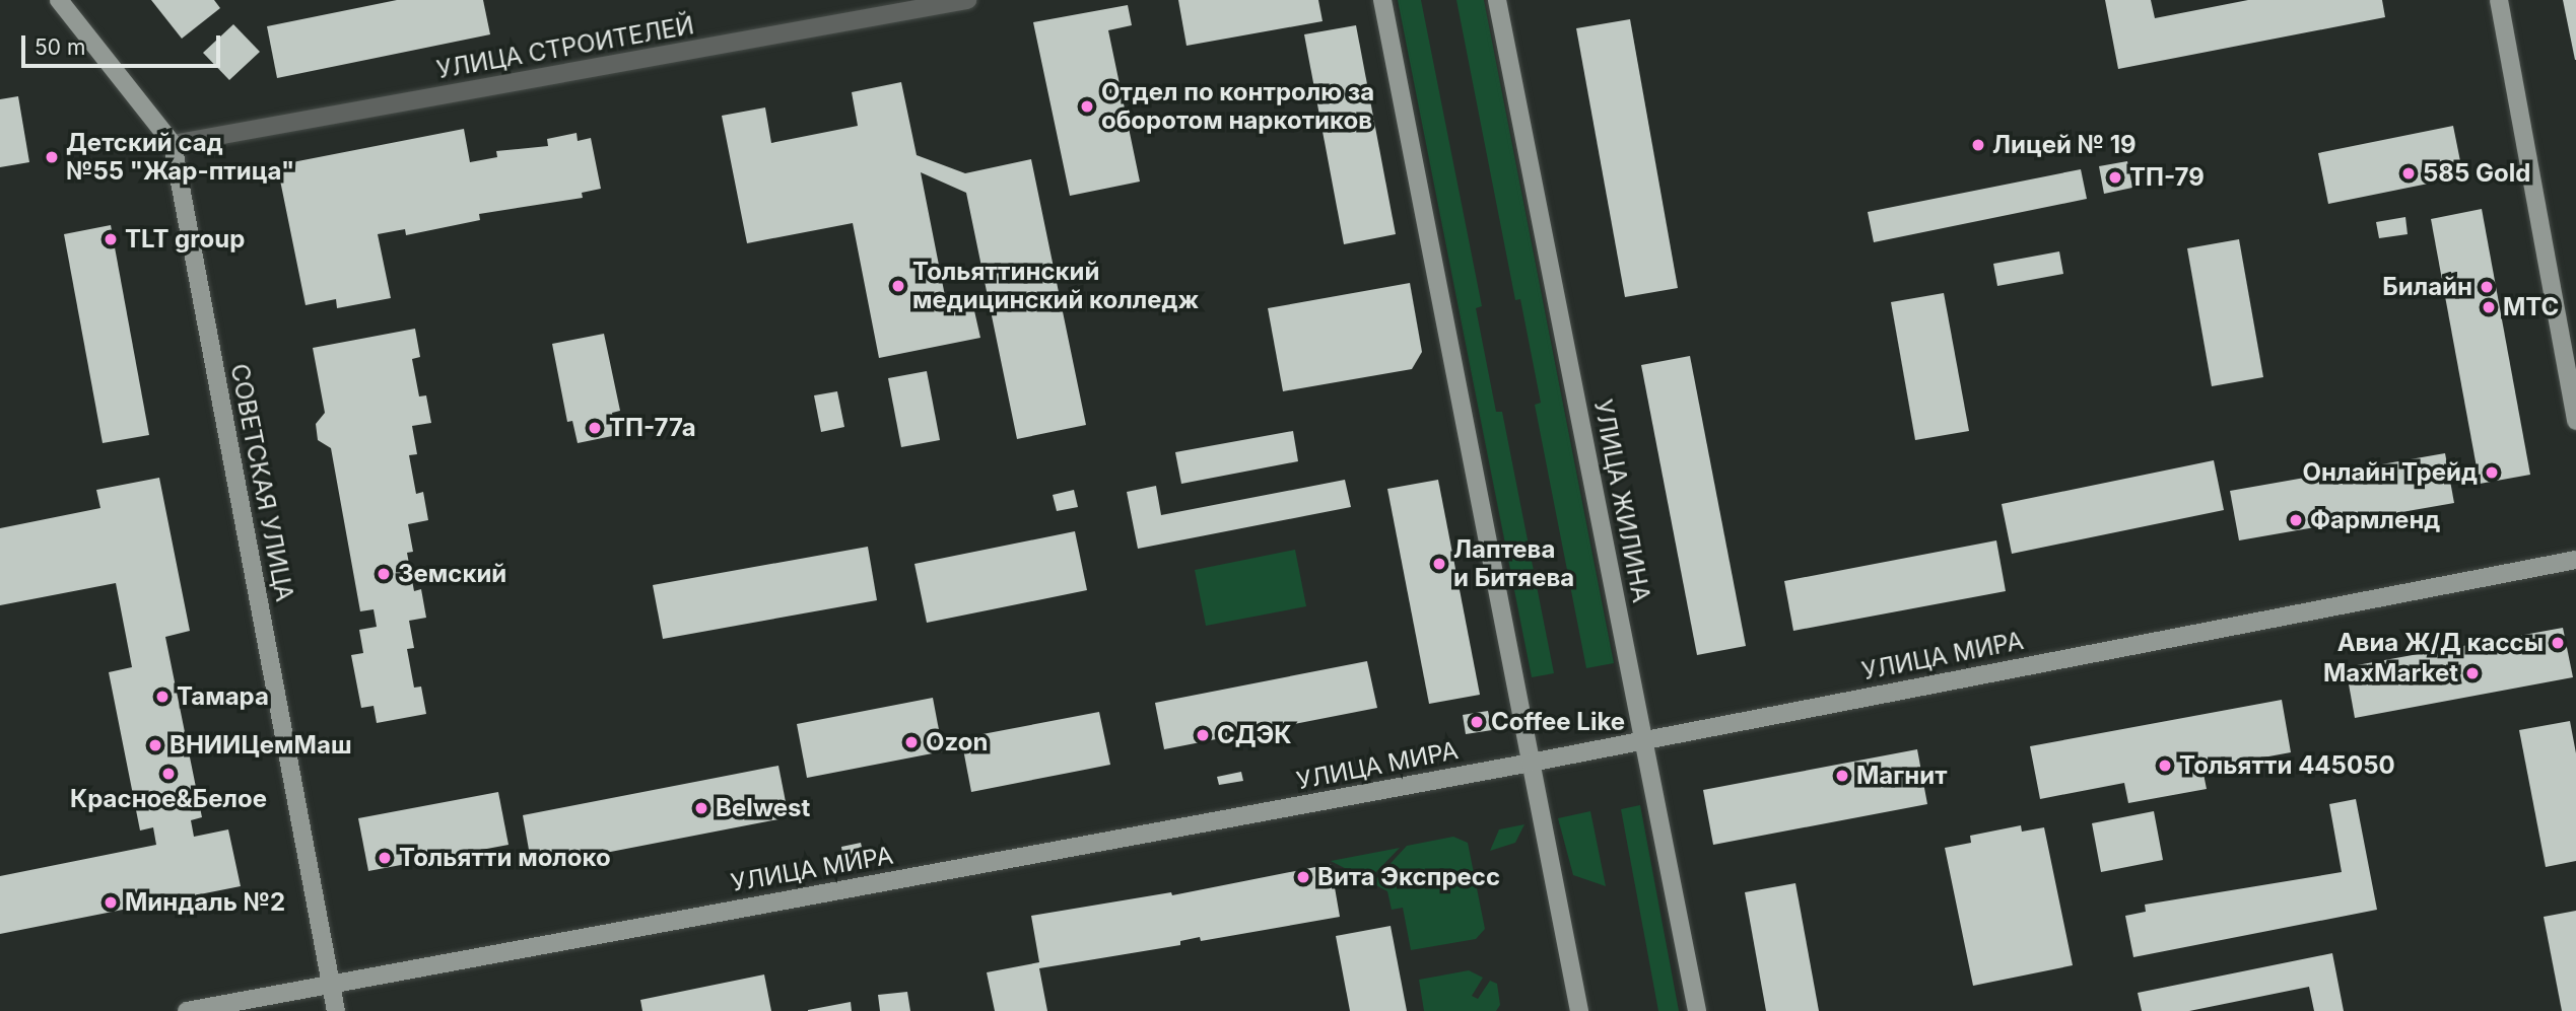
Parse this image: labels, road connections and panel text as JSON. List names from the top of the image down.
{
  "streets": {
    "main road": ["СОВЕТСКАЯ УЛИЦА", "УЛИЦА ЖИЛИНА", "УЛИЦА МИРА"],
    "street": ["УЛИЦА СТРОИТЕЛЕЙ"]
  },
  "crossings": [
    ["УЛИЦА СТРОИТЕЛЕЙ", "СОВЕТСКАЯ УЛИЦА"],
    ["СОВЕТСКАЯ УЛИЦА", "УЛИЦА МИРА"],
    ["УЛИЦА ЖИЛИНА", "УЛИЦА МИРА"]
  ],
  "places": [
    "Отдел по контролю за оборотом наркотиков",
    "Лицей № 19",
    "Детский сад №55 \"Жар-птица\"",
    "585 Gold",
    "ТП-79",
    "TLT group",
    "Тольяттинский медицинский колледж",
    "Билайн",
    "МТС",
    "ТП-77а",
    "Онлайн Трейд",
    "Фармленд",
    "Лаптева и Битяева",
    "Земский",
    "Авиа Ж/Д кассы",
    "MaxMarket",
    "Тамара",
    "Coffee Like",
    "СДЭК",
    "Ozon",
    "ВНИИЦемМаш",
    "Тольятти 445050",
    "Красное&Белое",
    "Магнит",
    "Belwest",
    "Тольятти молоко",
    "Вита Экспресс",
    "Миндаль №2"
  ],
  "scale_bar": "50 m"
}
